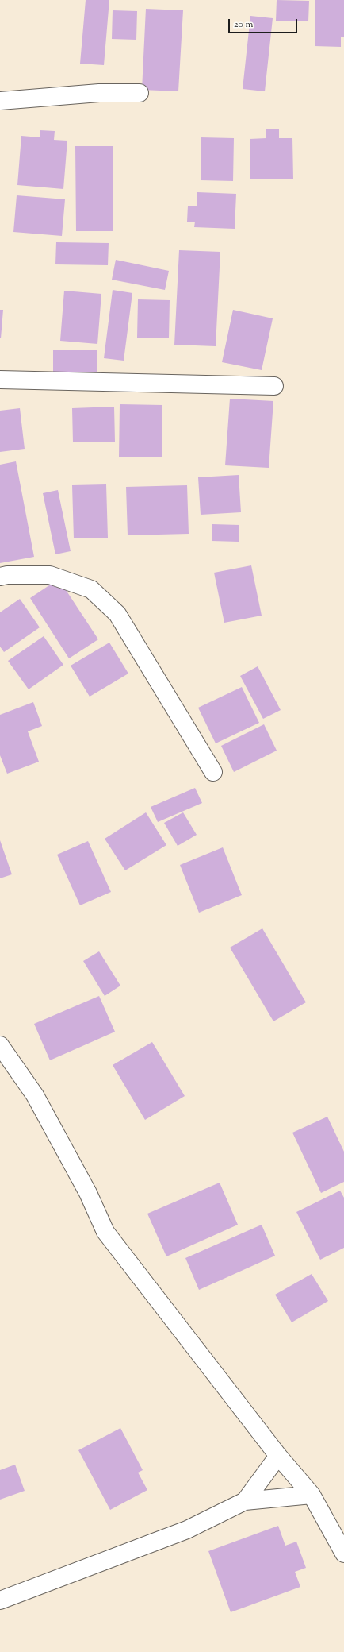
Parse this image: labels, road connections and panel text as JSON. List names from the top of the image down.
{
  "scale_bar": "20 m"
}
